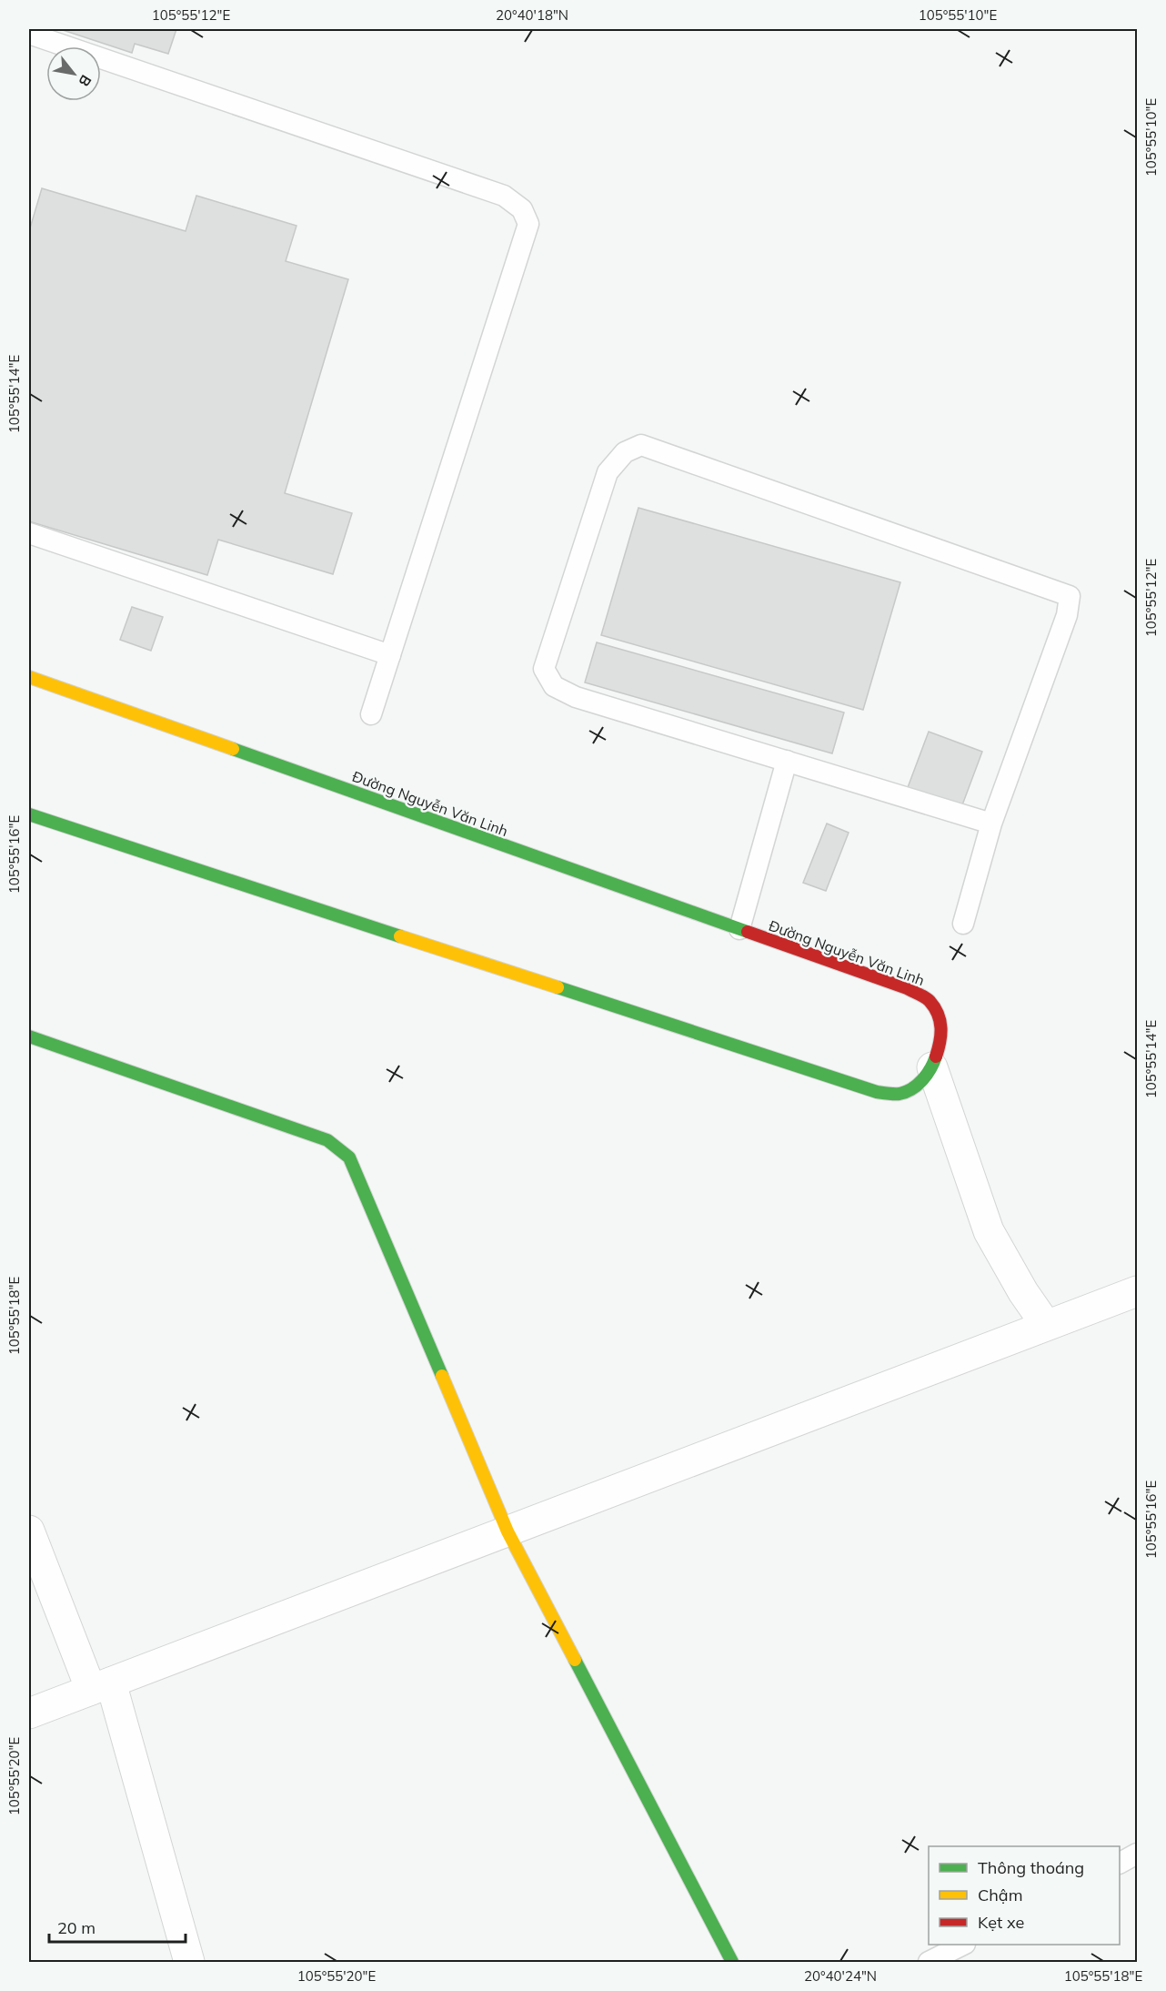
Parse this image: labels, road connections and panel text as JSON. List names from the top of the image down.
{
  "streets": {
    "main road": ["Đường Nguyễn Văn Linh"]
  },
  "legend": ["Thông thoáng", "Chậm", "Kẹt xe"],
  "scale_bar": "20 m",
  "north": "bottom right",
  "coordinates": [
    "105°55'12\"E",
    "20°40'18\"N",
    "105°55'10\"E",
    "105°55'14\"E",
    "105°55'16\"E",
    "105°55'18\"E",
    "105°55'20\"E",
    "20°40'24\"N"
  ]
}
